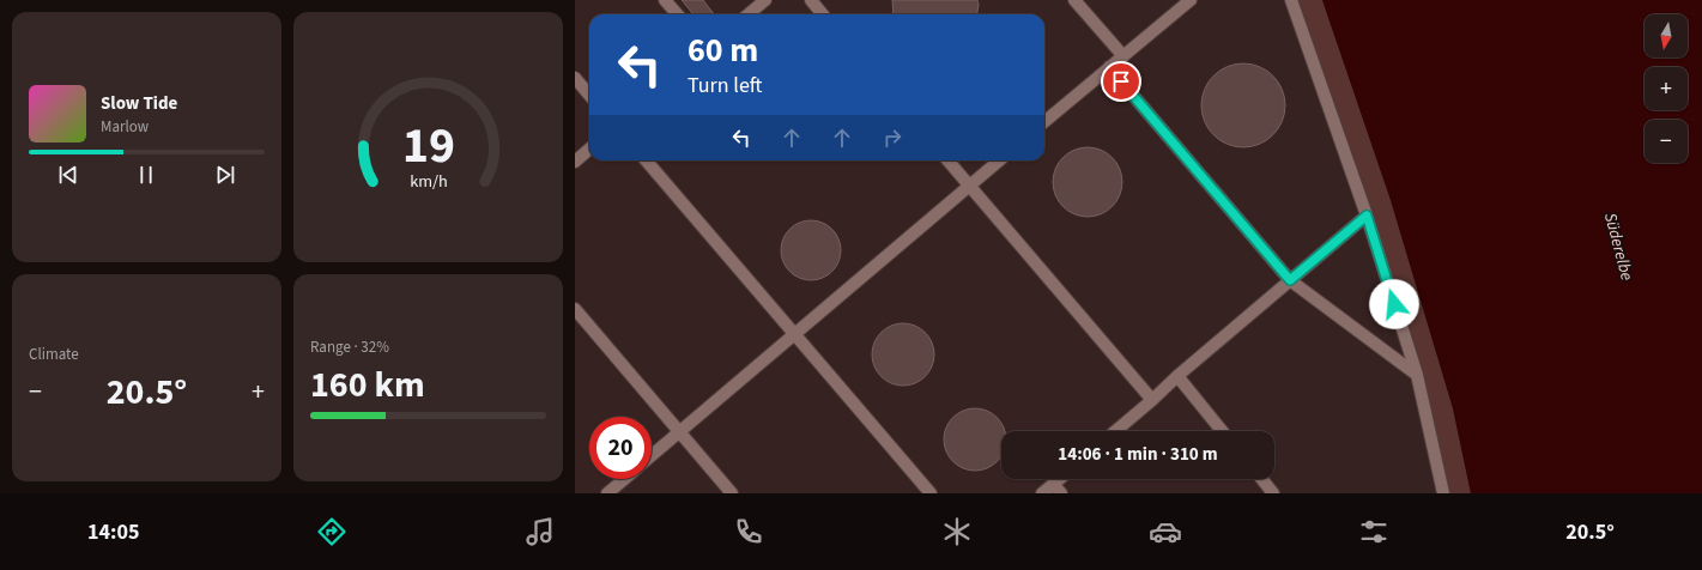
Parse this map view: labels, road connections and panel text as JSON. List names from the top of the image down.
{
  "water": ["Süderelbe"],
  "north": "bottom",
  "page": {
    "map_buttons": ["+", "−"],
    "turn": ["60 m", "Turn left"],
    "song": ["Slow Tide", "Marlow"],
    "tile": [
      "Climate",
      ["Range · 32%", "160 km"]
    ],
    "heat": ["−", "20.5°", "+"],
    "limit": "20",
    "trip": "14:06 · 1 min · 310 m",
    "tabs": ["14:05", "20.5°"],
    "gauge": ["19", "km/h"]
  }
}
